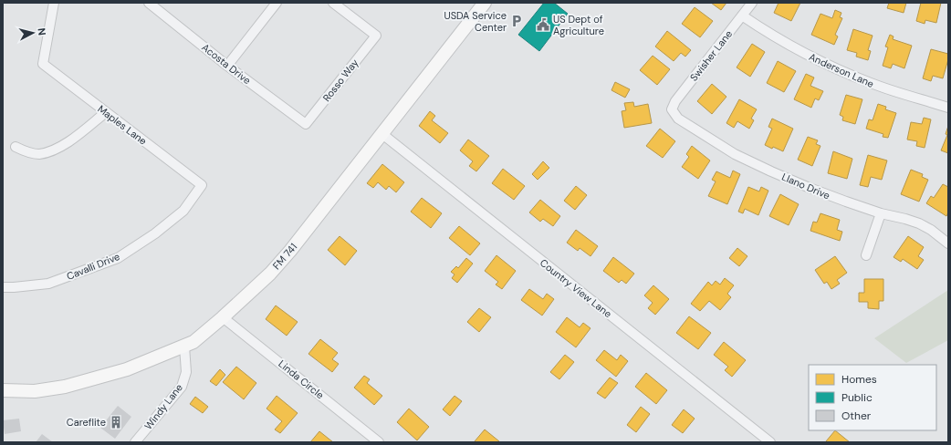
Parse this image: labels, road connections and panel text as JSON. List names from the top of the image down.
{
  "streets": {
    "main road": ["FM 741"],
    "street": [
      "Swisher Lane",
      "Acosta Drive",
      "Anderson Lane",
      "Rosso Way",
      "Maples Lane",
      "Llano Drive",
      "Cavalli Drive",
      "Country View Lane",
      "Linda Circle",
      "Windy Lane"
    ]
  },
  "crossings": [
    ["Swisher Lane", "Anderson Lane"],
    ["Swisher Lane", "Llano Drive"],
    ["Acosta Drive", "Rosso Way"],
    ["Maples Lane", "Cavalli Drive"],
    ["FM 741", "Country View Lane"],
    ["FM 741", "Linda Circle"],
    ["FM 741", "Windy Lane"]
  ],
  "places": {
    "parking": ["USDA Service Center"],
    "public building": ["US Dept of Agriculture"],
    "building": ["Careflite"]
  },
  "legend": ["Homes", "Public", "Other"],
  "north": "right"
}
